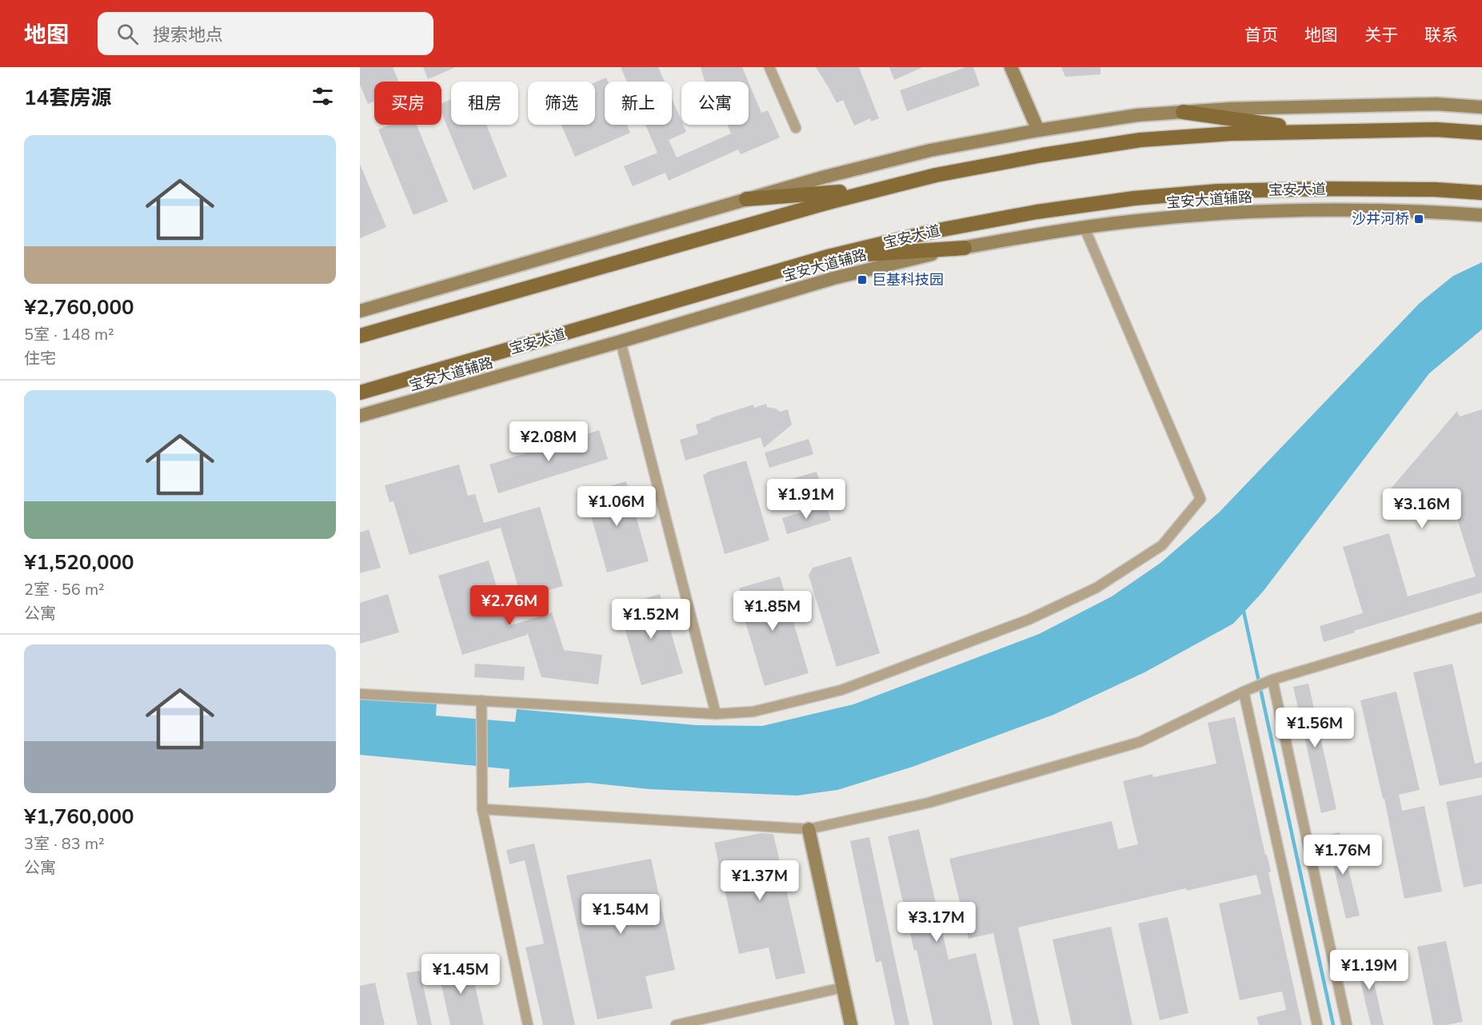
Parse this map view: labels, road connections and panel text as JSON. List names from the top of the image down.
{
  "streets": {
    "main road": ["宝安大道", "宝安大道辅路"]
  },
  "places": {
    "transit": ["沙井河桥", "巨基科技园"]
  },
  "page": {
    "header": "地图",
    "search": "搜索地点",
    "nav": [
      "首页",
      "地图",
      "关于",
      "联系"
    ],
    "heading": "14套房源",
    "chip": [
      "买房",
      "租房",
      "筛选",
      "新上",
      "公寓"
    ],
    "list": [
      {
        "name": "¥2,760,000",
        "note": "5室 · 148 m² · 住宅"
      },
      {
        "name": "¥1,520,000",
        "note": "2室 · 56 m² · 公寓"
      },
      {
        "name": "¥1,760,000",
        "note": "3室 · 83 m² · 公寓"
      }
    ],
    "price": [
      "¥2.08M",
      "¥1.91M",
      "¥1.06M",
      "¥3.16M",
      "¥2.76M",
      "¥1.85M",
      "¥1.52M",
      "¥1.56M",
      "¥1.76M",
      "¥1.37M",
      "¥1.54M",
      "¥3.17M",
      "¥1.19M",
      "¥1.45M"
    ]
  }
}
